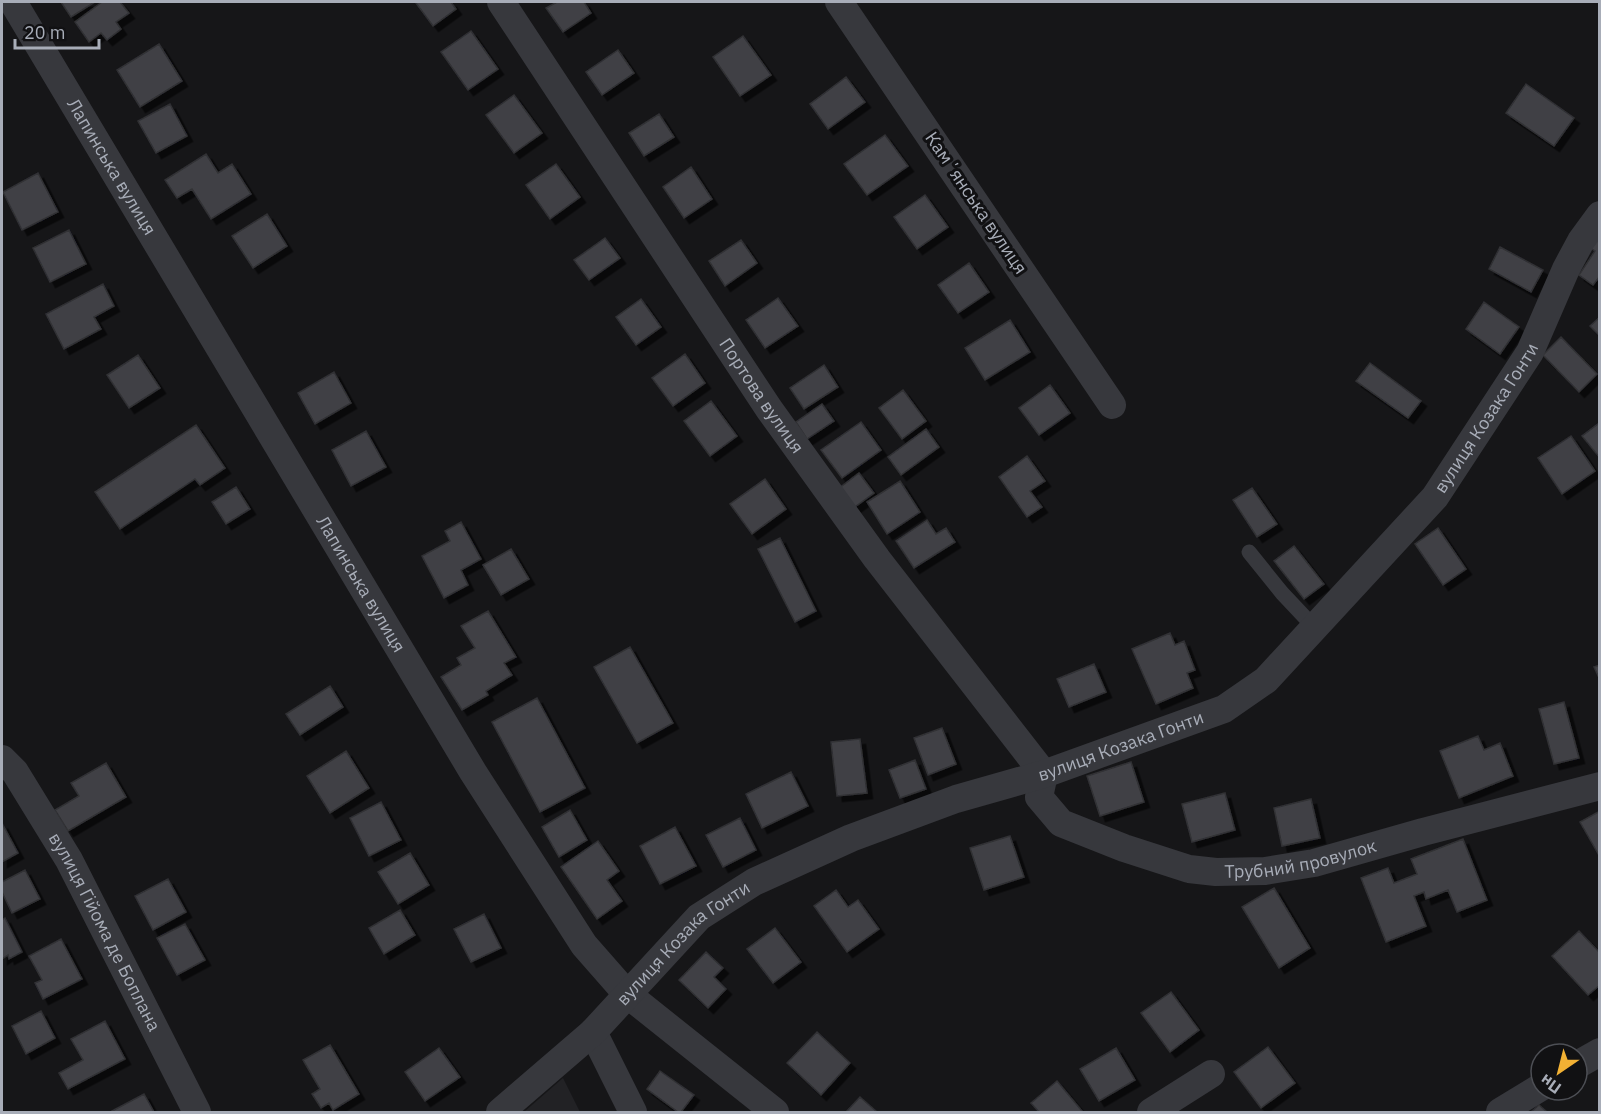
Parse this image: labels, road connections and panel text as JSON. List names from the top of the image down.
{
  "streets": {
    "street": [
      "Лапинська вулиця",
      "Камʼянська вулиця",
      "Портова вулиця",
      "вулиця Козака Гонти",
      "Трубний провулок",
      "вулиця Гійома де Боплана"
    ]
  },
  "crossings": [
    ["Лапинська вулиця", "вулиця Козака Гонти"],
    ["Портова вулиця", "вулиця Козака Гонти"],
    ["Портова вулиця", "Трубний провулок"],
    ["вулиця Козака Гонти", "Трубний провулок"]
  ],
  "scale_bar": "20 m",
  "north": "bottom left"
}
